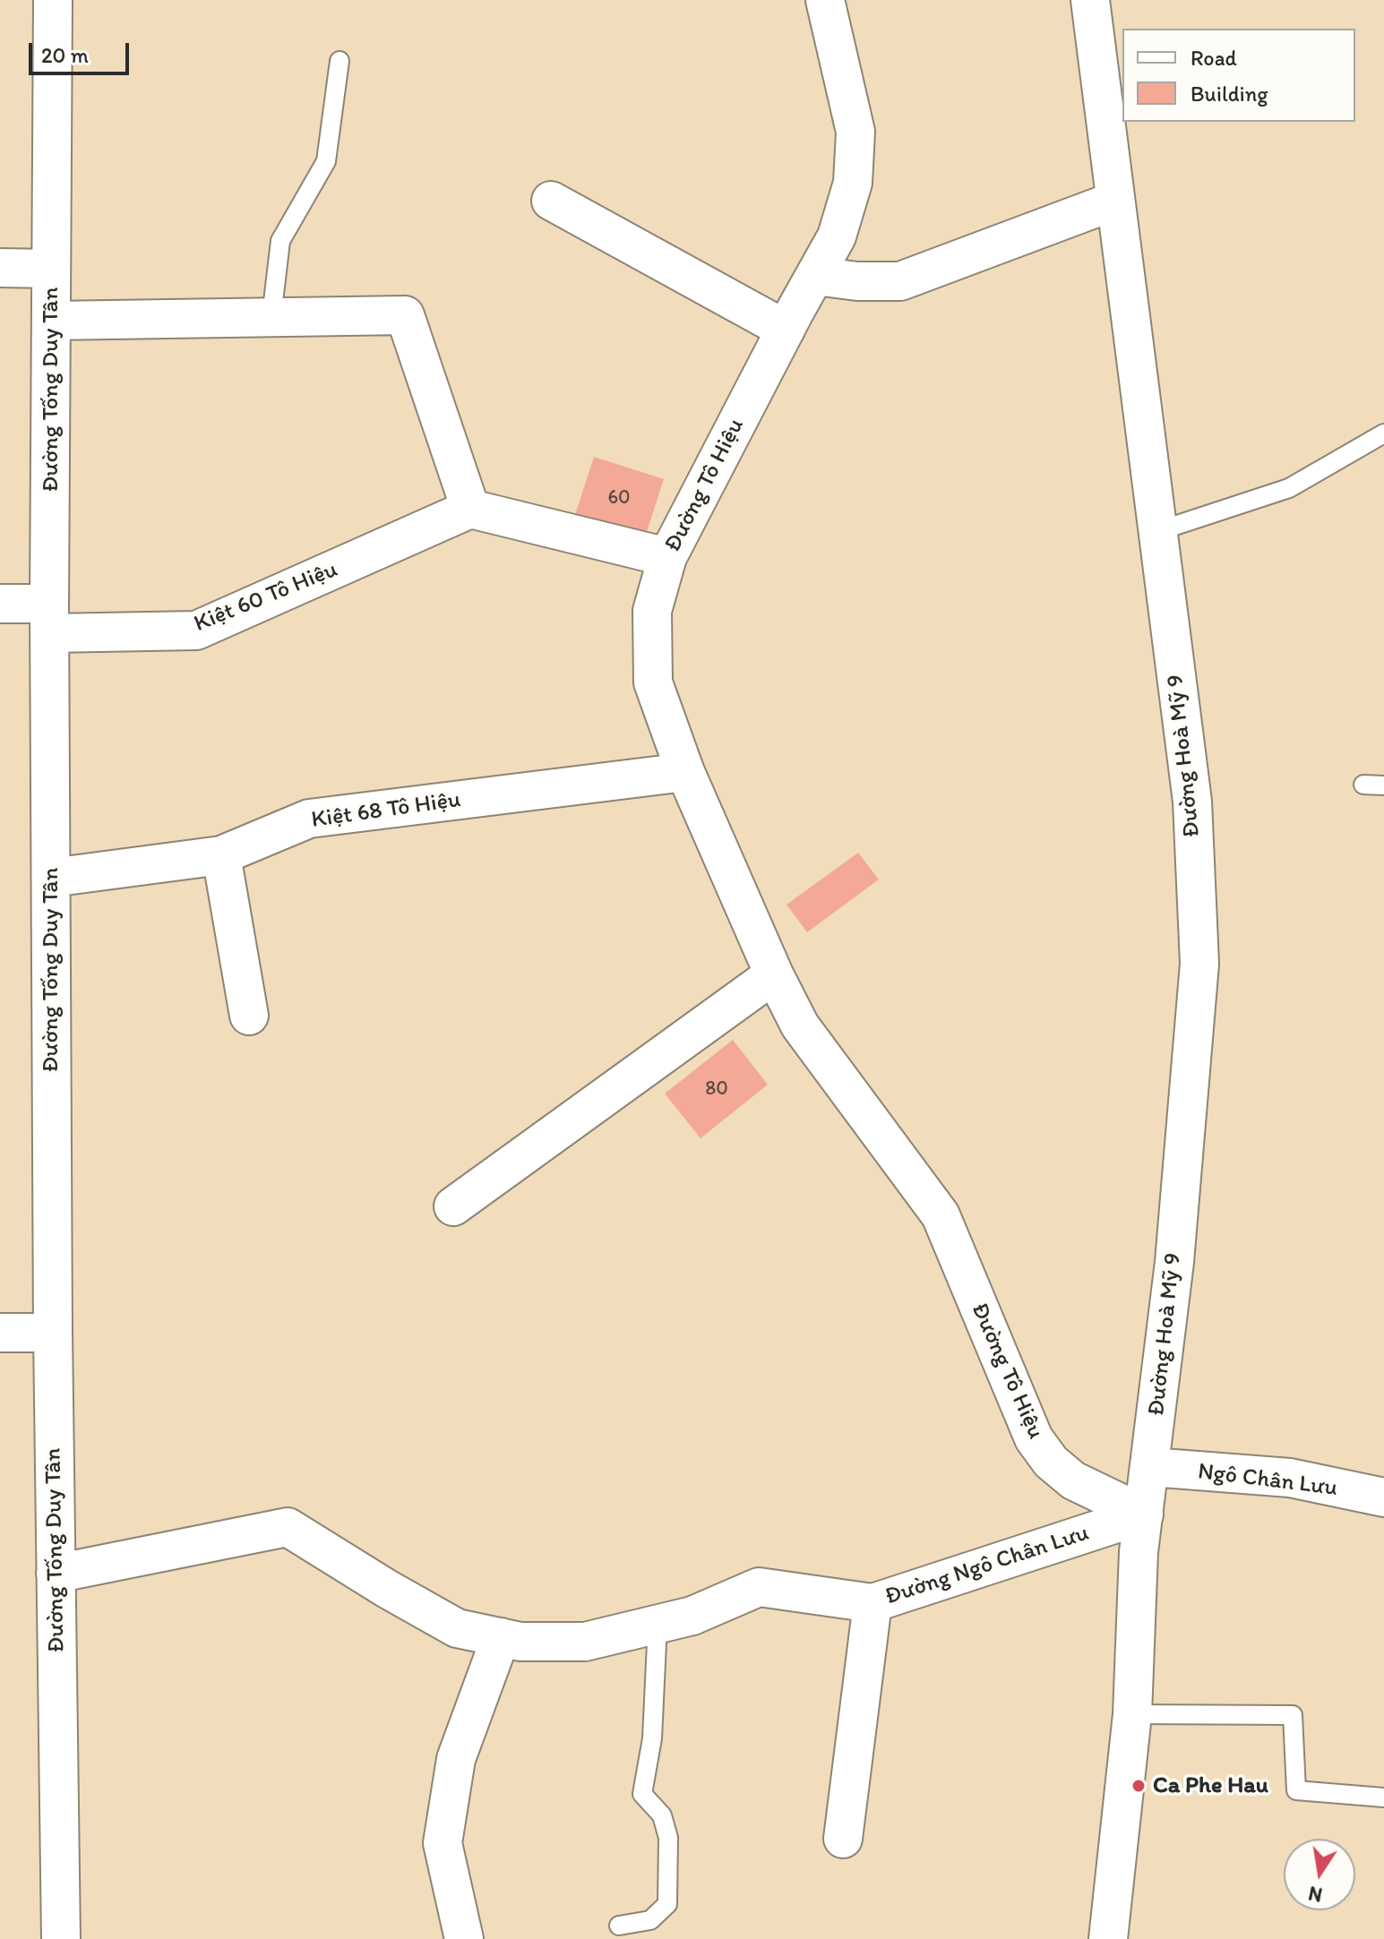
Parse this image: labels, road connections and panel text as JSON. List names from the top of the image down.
{
  "streets": {
    "street": [
      "Đường Tống Duy Tân",
      "Đường Tô Hiệu",
      "Kiệt 60 Tô Hiệu",
      "Đường Hoà Mỹ 9",
      "Kiệt 68 Tô Hiệu",
      "Ngô Chân Lưu",
      "Đường Ngô Chân Lưu"
    ]
  },
  "crossings": [
    ["Đường Tống Duy Tân", "Kiệt 60 Tô Hiệu"],
    ["Đường Tống Duy Tân", "Kiệt 68 Tô Hiệu"],
    ["Đường Tống Duy Tân", "Đường Ngô Chân Lưu"],
    ["Đường Tô Hiệu", "Đường Hoà Mỹ 9"],
    ["Đường Tô Hiệu", "Kiệt 68 Tô Hiệu"],
    ["Đường Tô Hiệu", "Đường Ngô Chân Lưu"],
    ["Đường Hoà Mỹ 9", "Ngô Chân Lưu"],
    ["Đường Hoà Mỹ 9", "Đường Ngô Chân Lưu"]
  ],
  "places": ["Ca Phe Hau"],
  "house_numbers": ["60", "80"],
  "legend": ["Road", "Building"],
  "scale_bar": "20 m",
  "north": "bottom"
}
